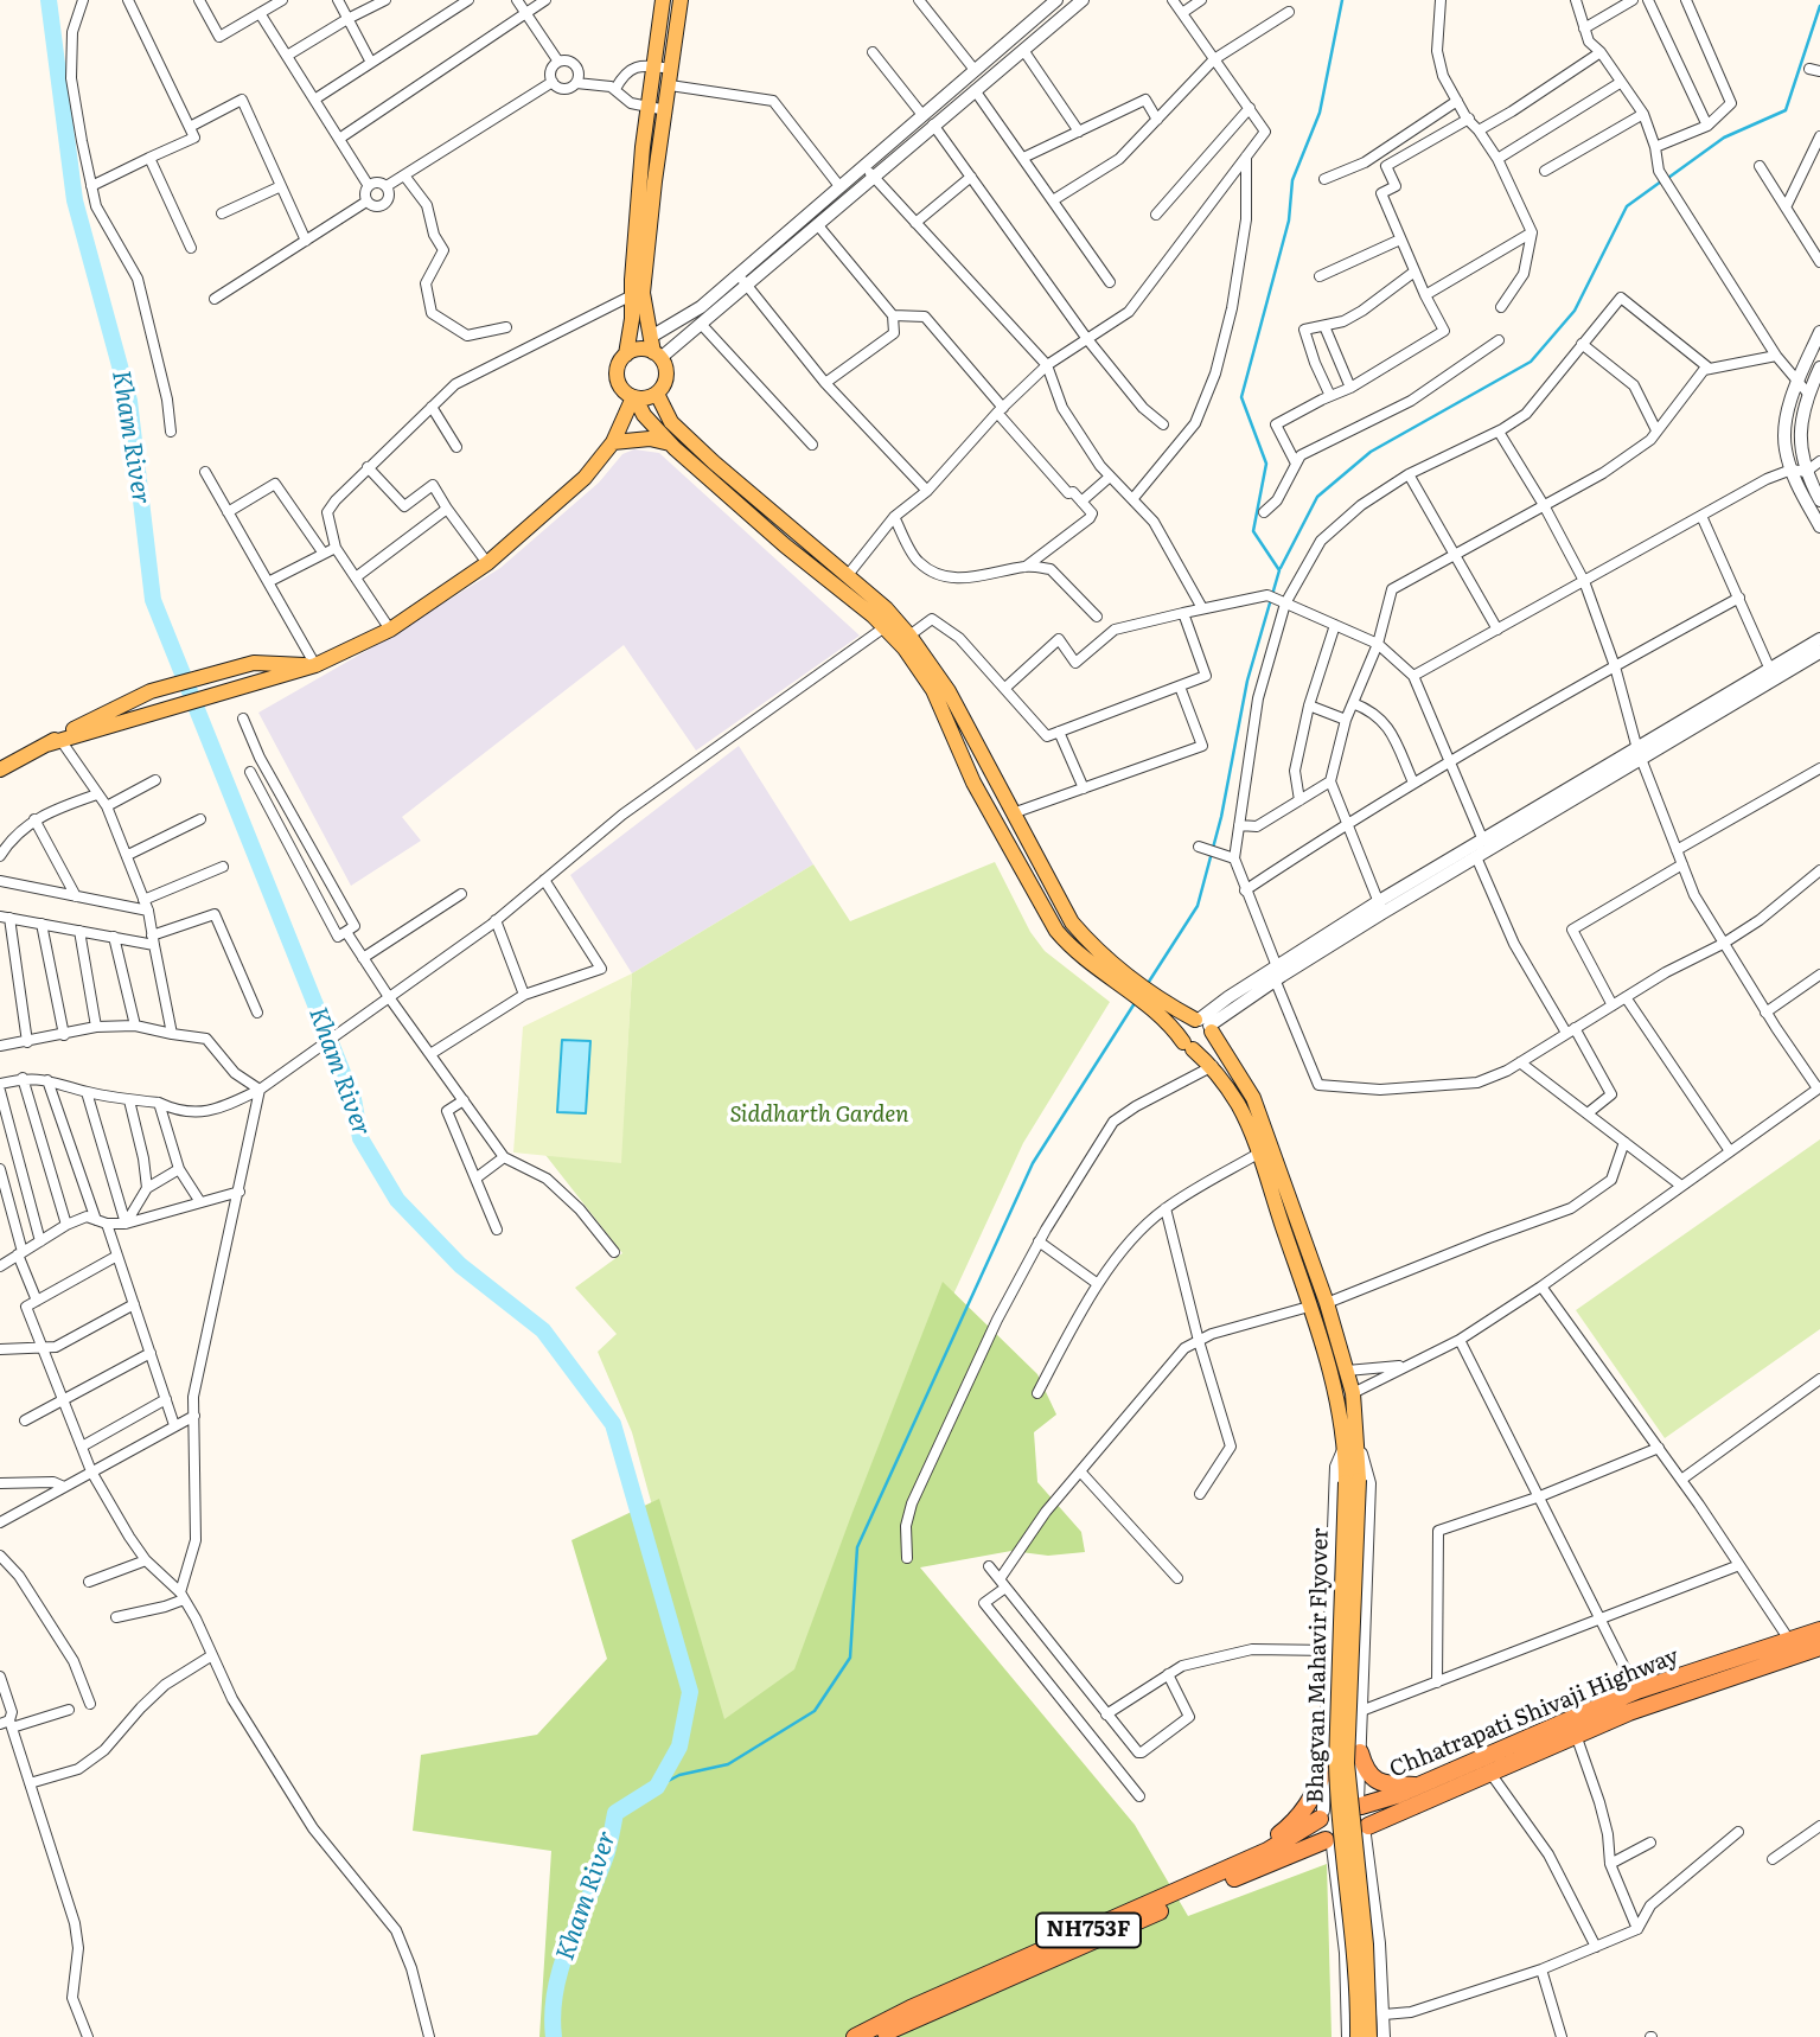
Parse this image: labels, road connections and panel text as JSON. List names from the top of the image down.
{
  "streets": {
    "highway": ["Chhatrapati Shivaji Highway", "NH753F"],
    "main road": ["Bhagvan Mahavir Flyover"]
  },
  "crossings": [
    ["Chhatrapati Shivaji Highway", "NH753F"]
  ],
  "water": ["Kham River"],
  "parks": ["Siddharth Garden"]
}
